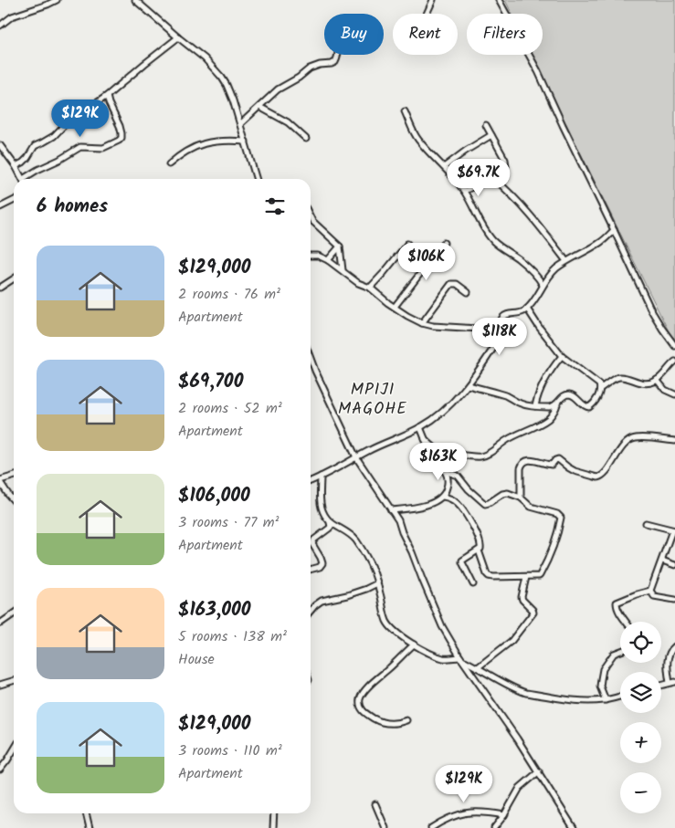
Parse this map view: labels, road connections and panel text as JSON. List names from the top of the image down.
{
  "districts": ["MPIJI MAGOHE"],
  "page": {
    "chip": ["Buy", "Rent", "Filters"],
    "price": [
      "$129K",
      "$69.7K",
      "$106K",
      "$118K",
      "$163K",
      "$129K"
    ],
    "heading": "6 homes",
    "list": [
      {
        "name": "$129,000",
        "note": "2 rooms · 76 m² · Apartment"
      },
      {
        "name": "$69,700",
        "note": "2 rooms · 52 m² · Apartment"
      },
      {
        "name": "$106,000",
        "note": "3 rooms · 77 m² · Apartment"
      },
      {
        "name": "$163,000",
        "note": "5 rooms · 138 m² · House"
      },
      {
        "name": "$129,000",
        "note": "3 rooms · 110 m² · Apartment"
      }
    ],
    "map_buttons": ["+", "−"]
  }
}
